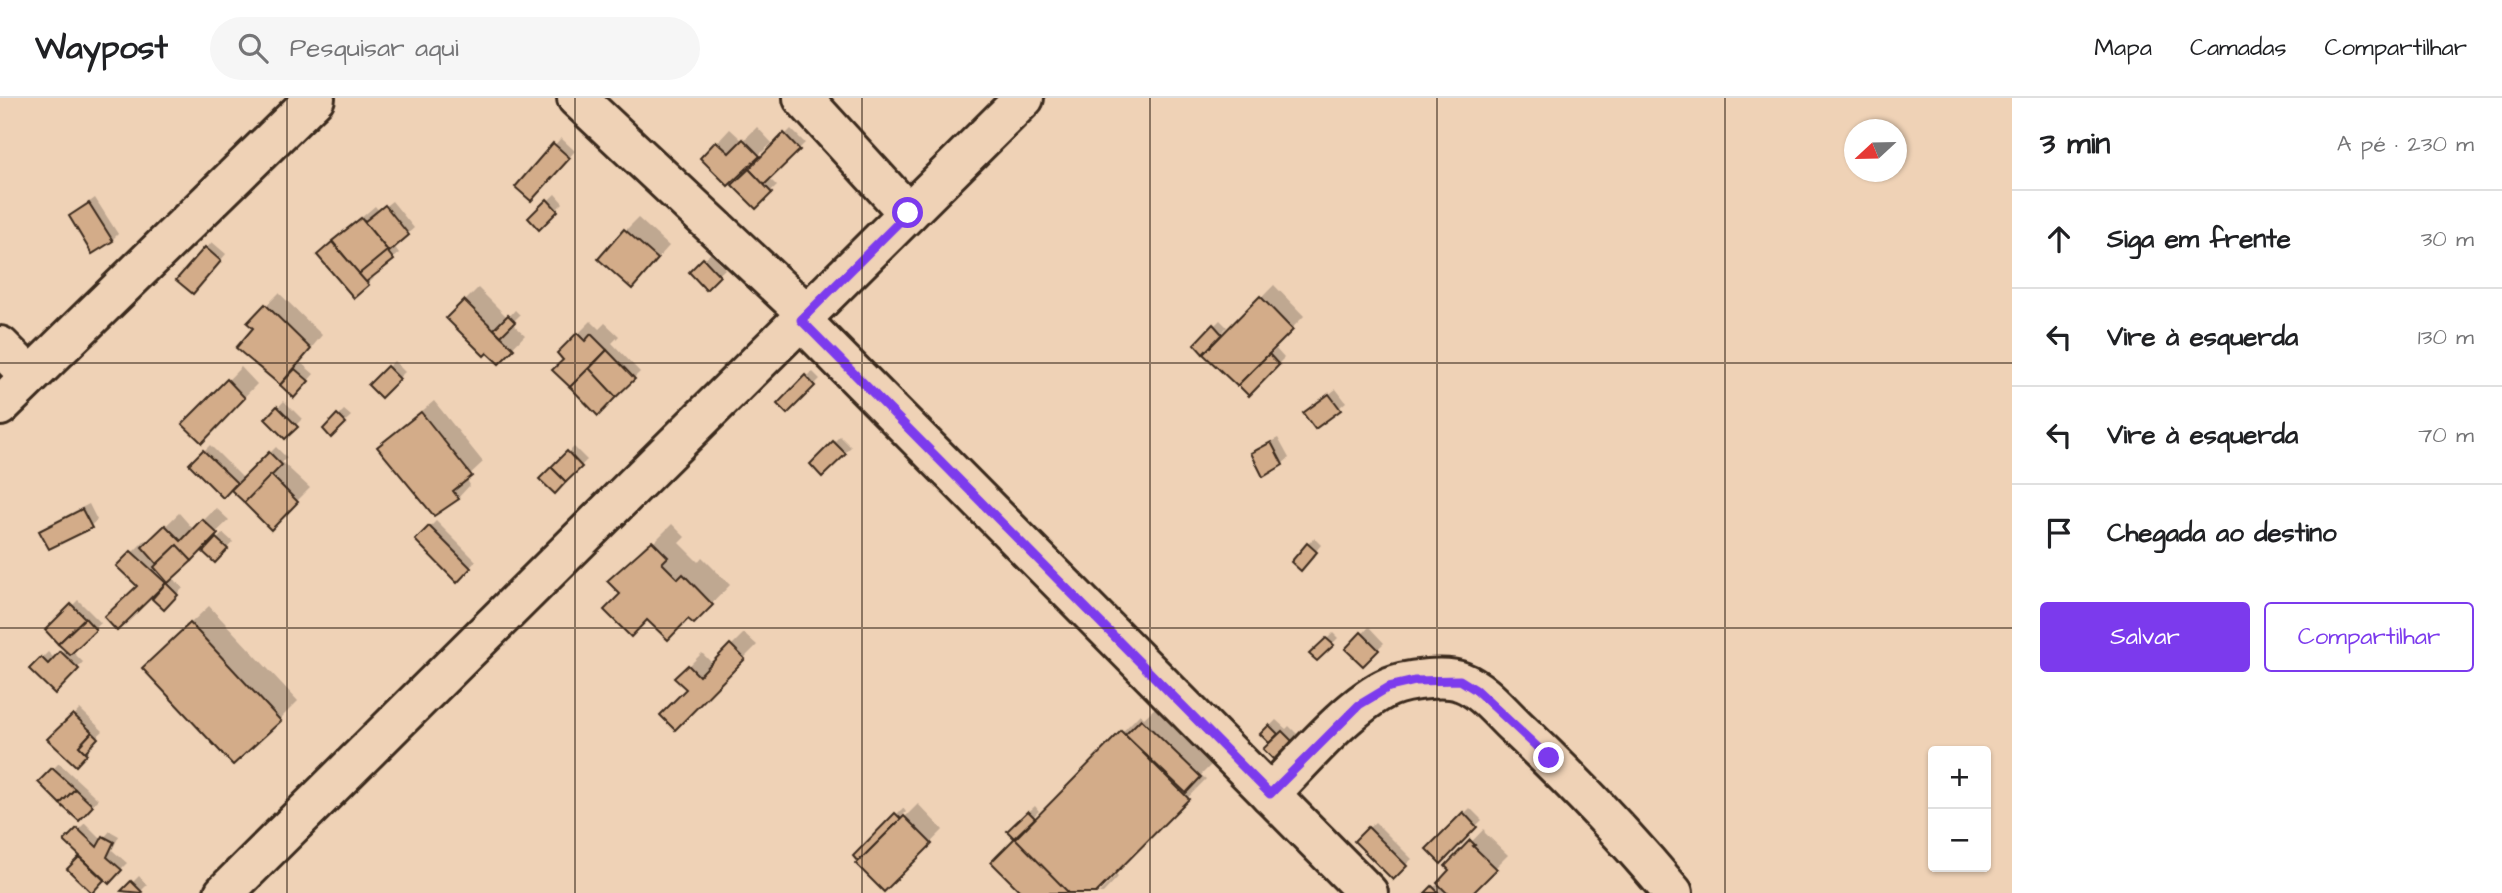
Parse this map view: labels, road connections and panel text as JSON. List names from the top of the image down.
{
  "north": "left",
  "page": {
    "header": "Waypost",
    "search": "Pesquisar aqui",
    "nav": ["Mapa", "Camadas", "Compartilhar"],
    "heading": ["3 min", "A pé · 230 m"],
    "list": [
      ["Siga em frente", "30 m"],
      ["Vire à esquerda", "130 m"],
      ["Vire à esquerda", "70 m"],
      "Chegada ao destino"
    ],
    "buttons": ["Salvar", "Compartilhar"],
    "map_buttons": ["+", "−"]
  }
}
